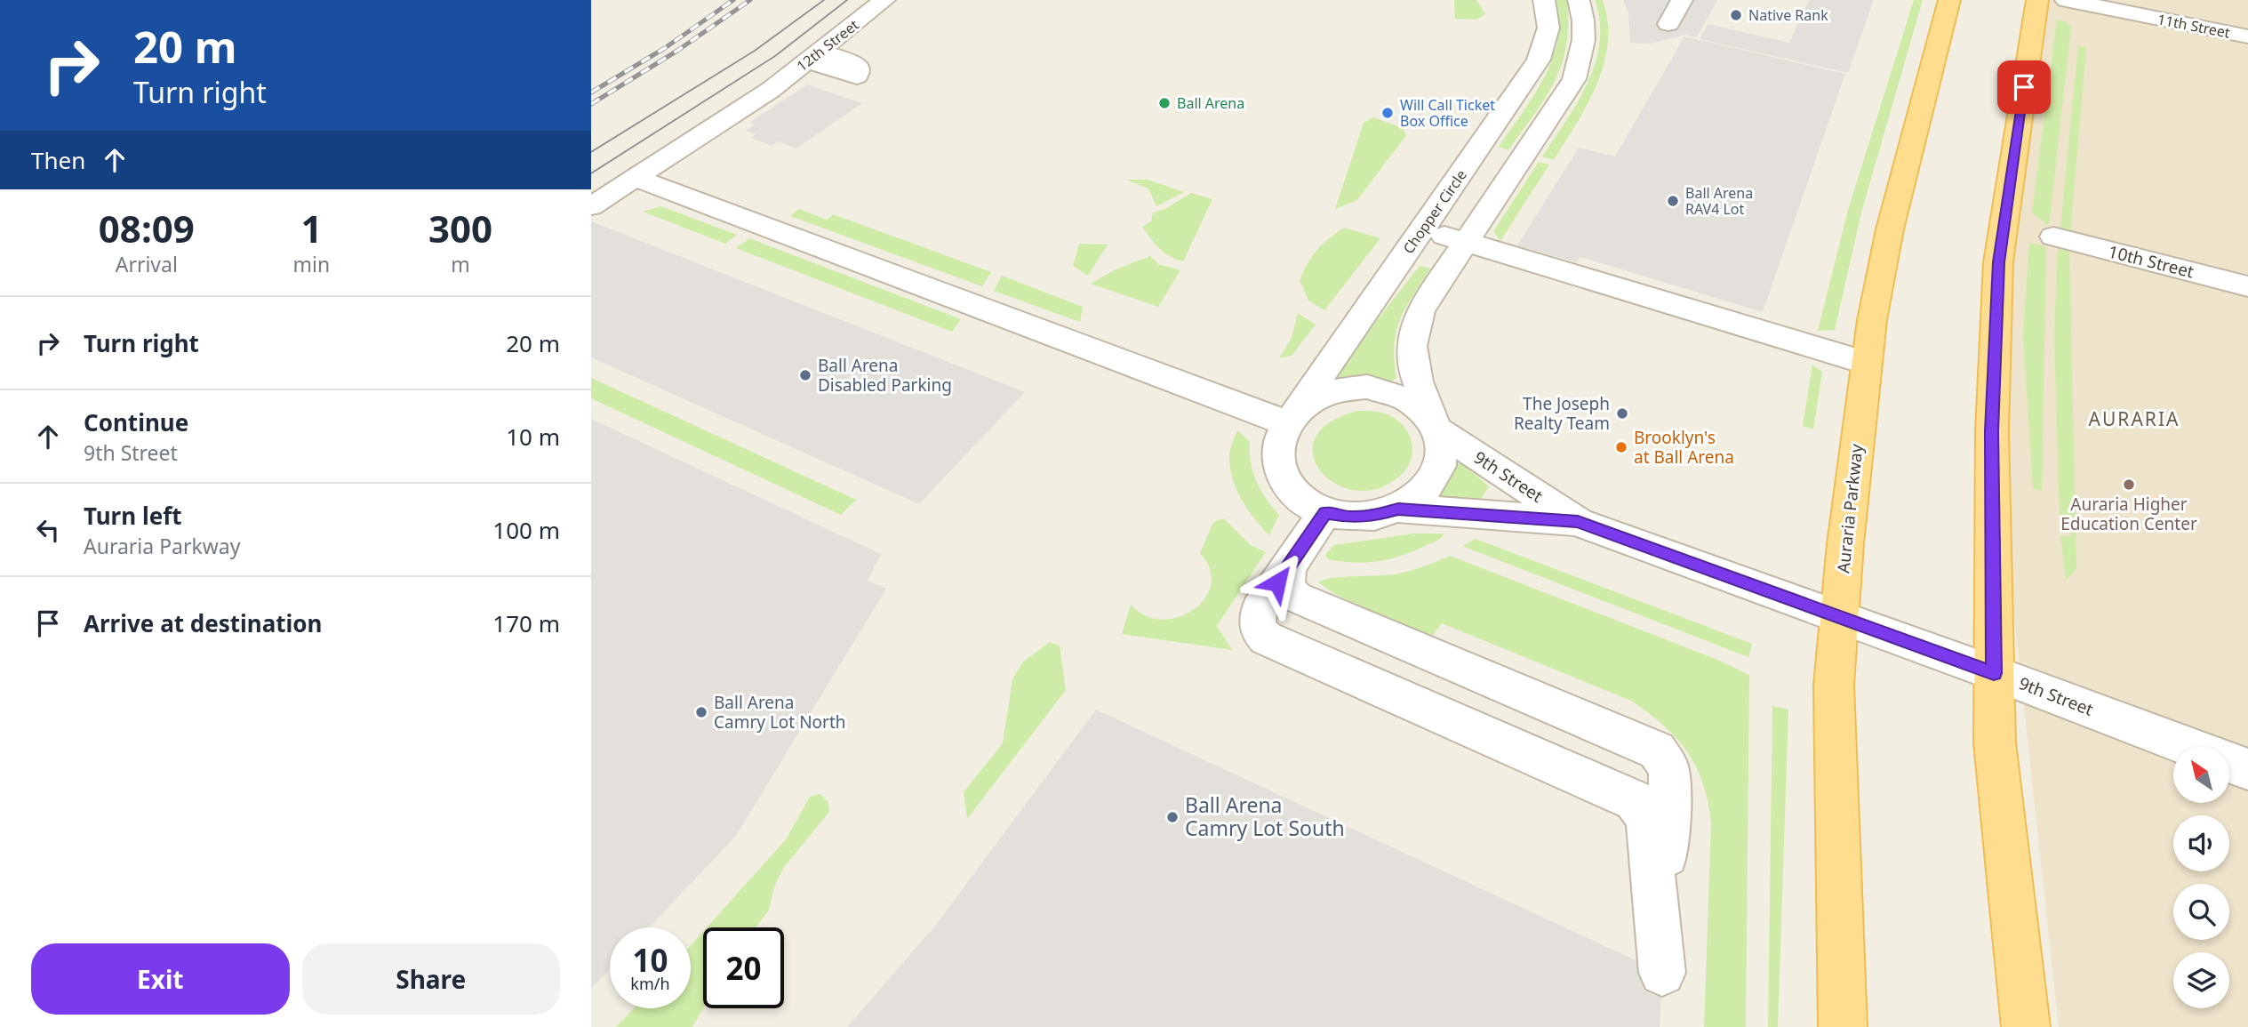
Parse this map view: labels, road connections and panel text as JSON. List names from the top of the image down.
{
  "streets": {
    "main road": ["Auraria Parkway"],
    "street": [
      "11th Street",
      "12th Street",
      "Chopper Circle",
      "10th Street",
      "9th Street"
    ]
  },
  "crossings": [
    ["Chopper Circle", "9th Street"],
    ["9th Street", "Auraria Parkway"]
  ],
  "districts": ["AURARIA"],
  "places": [
    "Native Rank",
    "Ball Arena",
    "Will Call Ticket Box Office",
    "Ball Arena RAV4 Lot",
    "Ball Arena Disabled Parking",
    "The Joseph Realty Team",
    "Brooklyn's at Ball Arena",
    "Auraria Higher Education Center",
    "Ball Arena Camry Lot North",
    "Ball Arena Camry Lot South"
  ],
  "north": "top left",
  "page": {
    "turn": ["20 m", "Turn right"],
    "then": "Then",
    "eta": [
      "08:09",
      "Arrival",
      "1",
      "min",
      "300",
      "m"
    ],
    "list": [
      {
        "name": "Turn right",
        "value": "20 m"
      },
      {
        "name": "Continue",
        "note": "9th Street",
        "value": "10 m"
      },
      {
        "name": "Turn left",
        "note": "Auraria Parkway",
        "value": "100 m"
      },
      {
        "name": "Arrive at destination",
        "value": "170 m"
      }
    ],
    "speed": "10 km/h",
    "limit": "20",
    "buttons": ["Exit", "Share"]
  }
}
